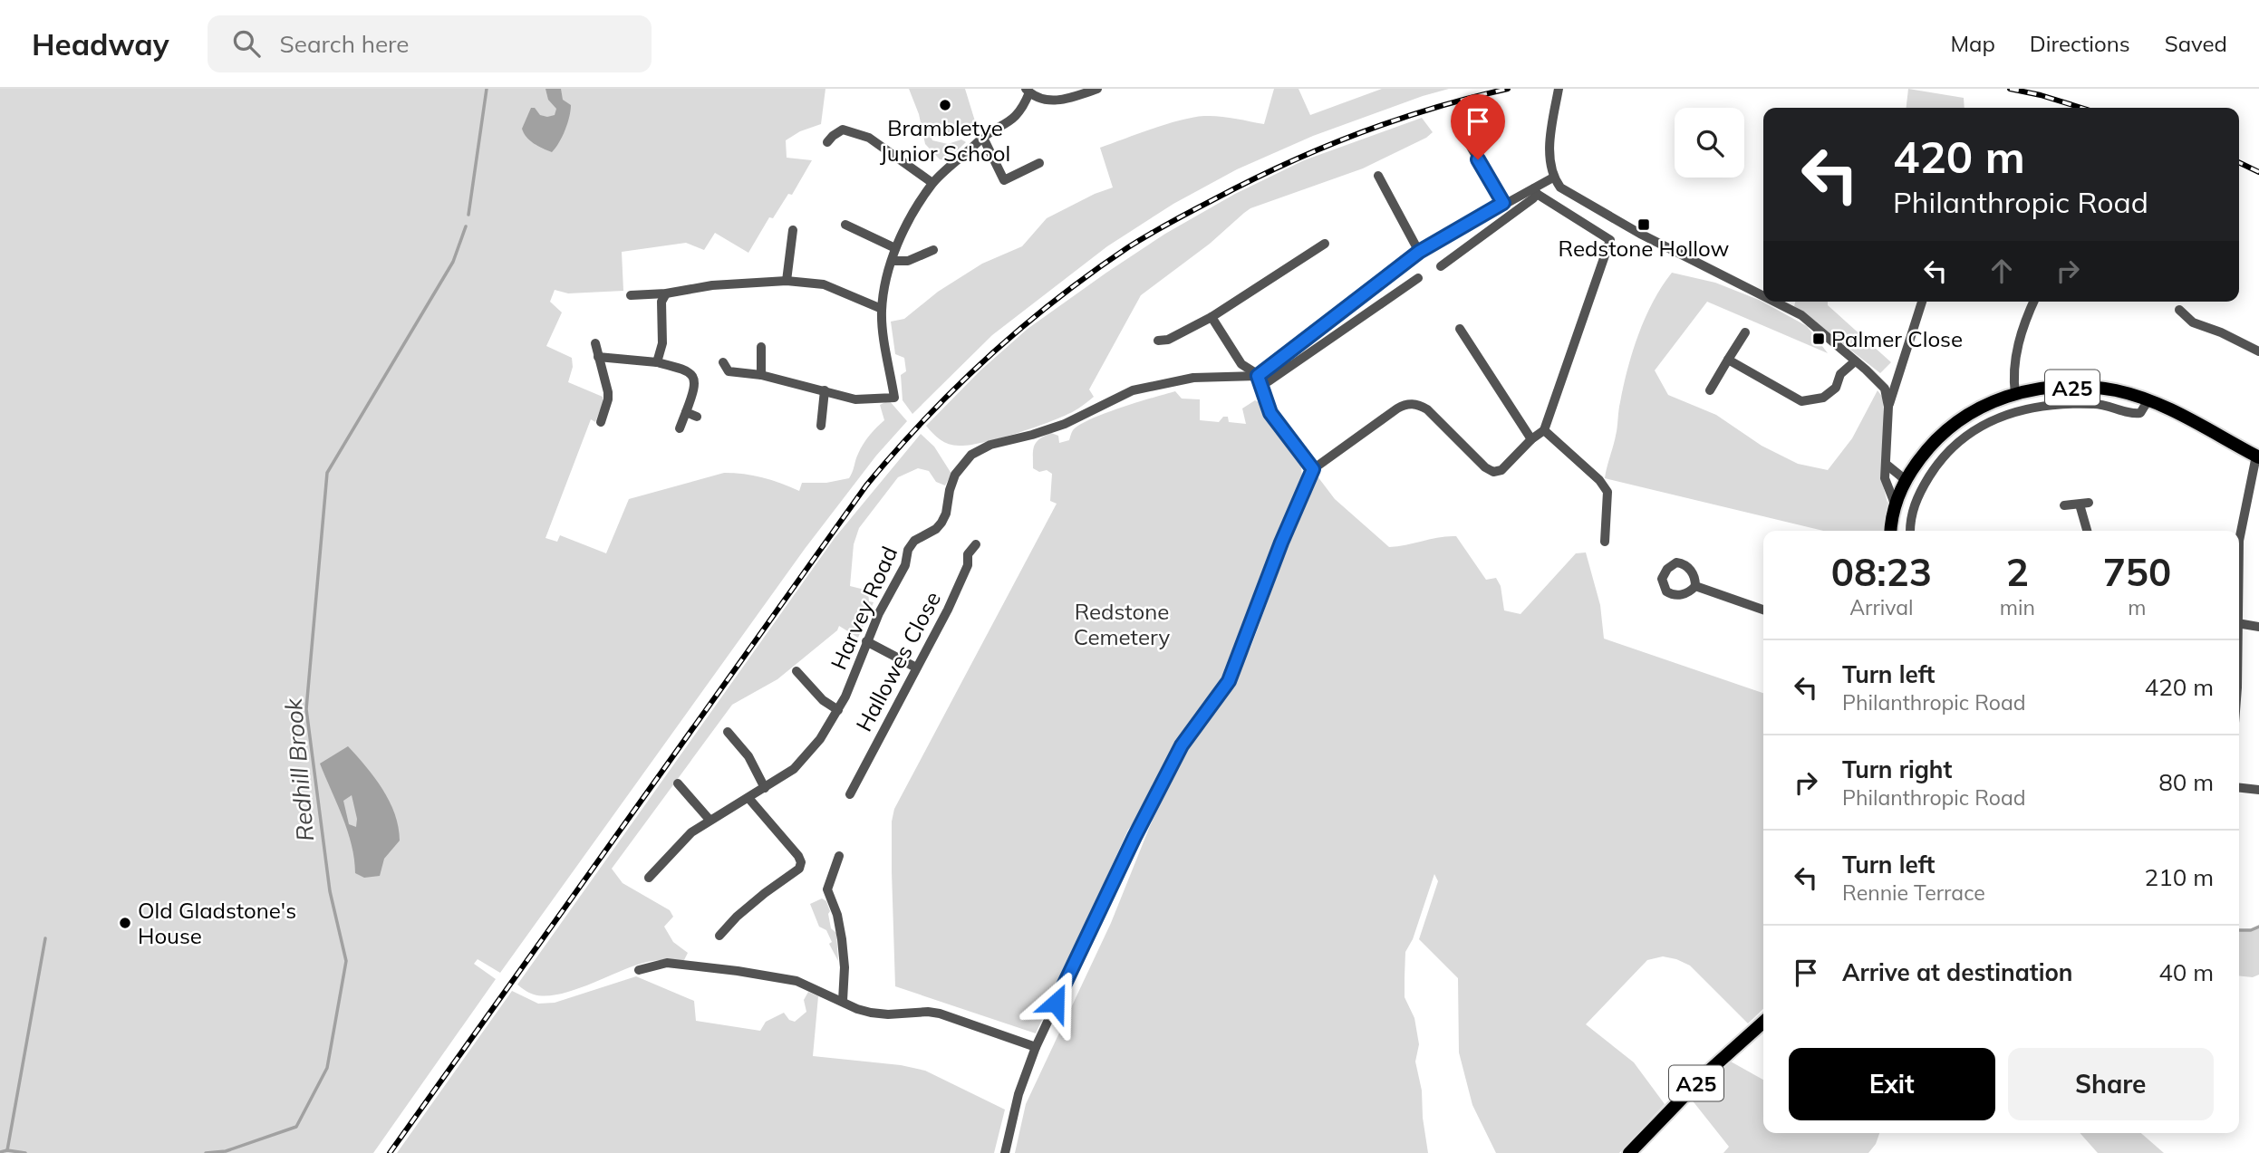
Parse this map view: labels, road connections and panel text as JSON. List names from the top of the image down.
{
  "streets": {
    "main road": ["A25"],
    "street": ["Harvey Road", "Hallowes Close"]
  },
  "water": ["Redhill Brook"],
  "parks": ["Redstone Cemetery"],
  "places": {
    "other": ["Brambletye Junior School", "Old Gladstone's House"],
    "transit": ["Redstone Hollow", "Palmer Close"]
  },
  "page": {
    "header": "Headway",
    "search": "Search here",
    "nav": ["Map", "Directions", "Saved"],
    "turn": ["420 m", "Philanthropic Road"],
    "eta": [
      "08:23",
      "Arrival",
      "2",
      "min",
      "750",
      "m"
    ],
    "list": [
      {
        "name": "Turn left",
        "note": "Philanthropic Road",
        "value": "420 m"
      },
      {
        "name": "Turn right",
        "note": "Philanthropic Road",
        "value": "80 m"
      },
      {
        "name": "Turn left",
        "note": "Rennie Terrace",
        "value": "210 m"
      },
      {
        "name": "Arrive at destination",
        "value": "40 m"
      }
    ],
    "buttons": ["Exit", "Share"]
  }
}
